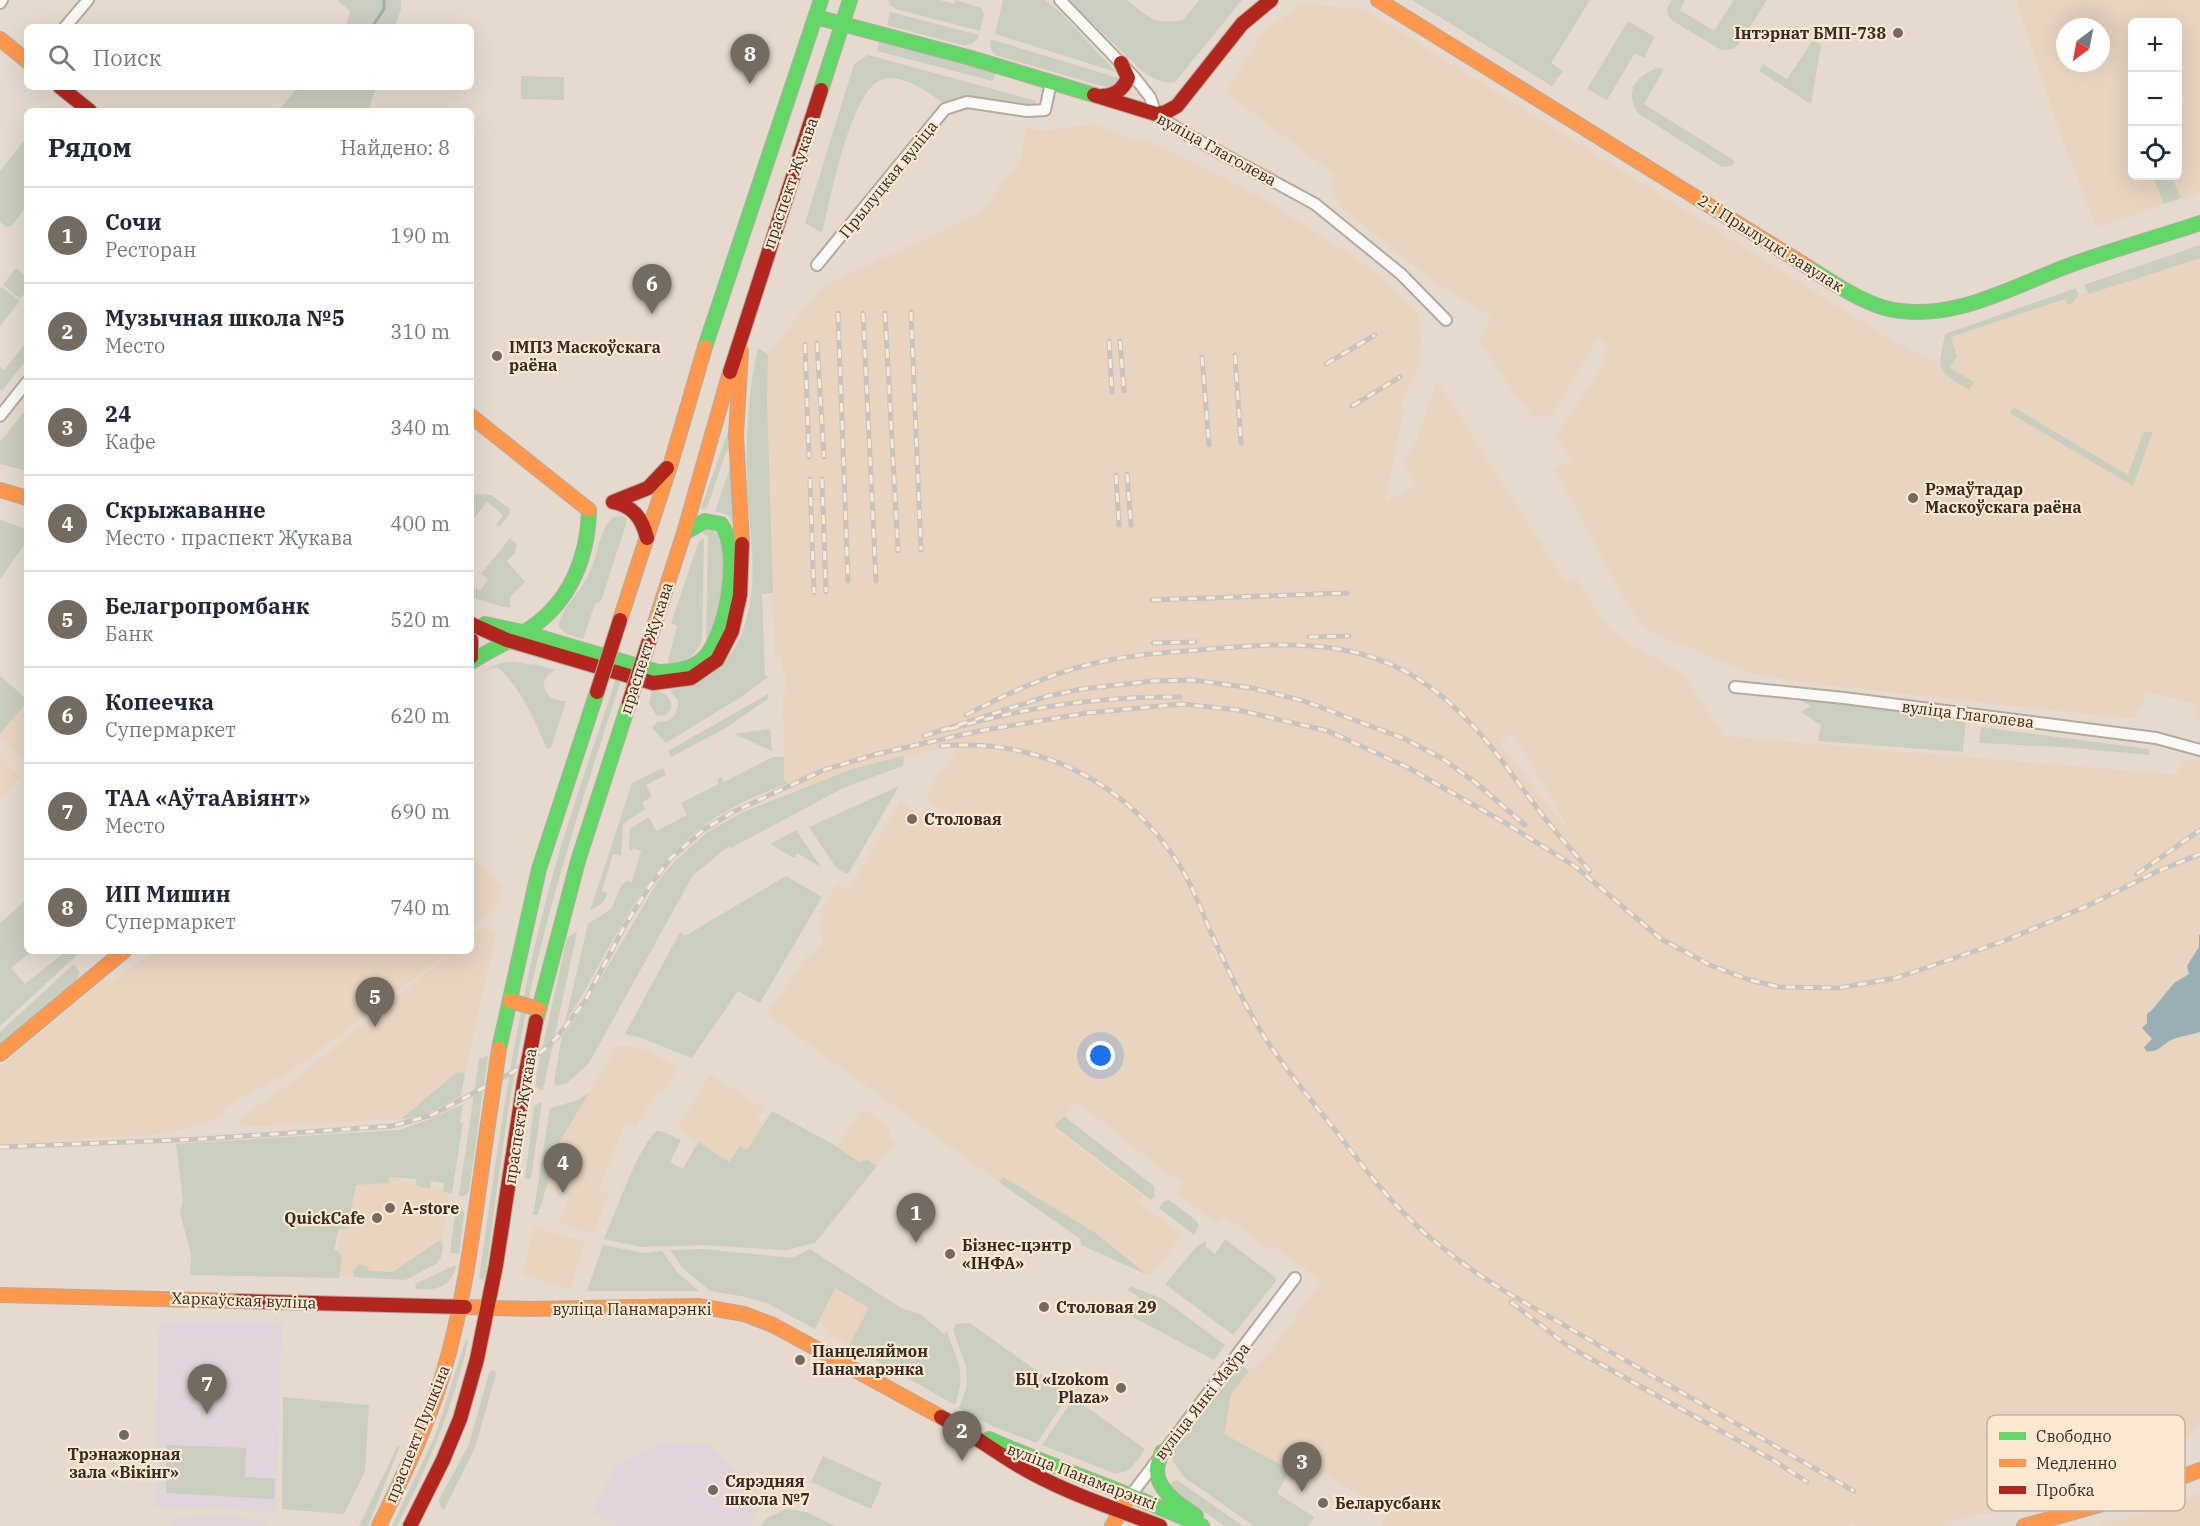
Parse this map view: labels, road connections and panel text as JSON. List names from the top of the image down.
{
  "streets": {
    "main road": [
      "вуліца Глаголева",
      "праспект Жукава",
      "2-і Прылуцкі завулак",
      "Харкаўская вуліца",
      "вуліца Панамарэнкі",
      "вуліца Янкі Маўра",
      "праспект Пушкіна"
    ],
    "street": ["Прылуцкая вуліца"]
  },
  "crossings": [
    ["вуліца Глаголева", "Прылуцкая вуліца"],
    ["вуліца Глаголева", "праспект Жукава"],
    ["праспект Жукава", "Харкаўская вуліца"],
    ["праспект Жукава", "вуліца Панамарэнкі"],
    ["праспект Жукава", "праспект Пушкіна"],
    ["Харкаўская вуліца", "вуліца Панамарэнкі"],
    ["Харкаўская вуліца", "праспект Пушкіна"],
    ["вуліца Панамарэнкі", "вуліца Янкі Маўра"],
    ["вуліца Панамарэнкі", "праспект Пушкіна"]
  ],
  "places": [
    "Інтэрнат БМП-738",
    "ІМПЗ Маскоўскага раёна",
    "Рэмаўтадар Маскоўскага раёна",
    "Столовая",
    "А-store",
    "QuickCafe",
    "Бізнес-цэнтр «ІНФА»",
    "Столовая 29",
    "Панцеляймон Панамарэнка",
    "БЦ «Izokom Plaza»",
    "Трэнажорная зала «Вікінг»",
    "Сярэдняя школа №7",
    "Беларусбанк"
  ],
  "legend": ["Свободно", "Медленно", "Пробка"],
  "north": "bottom left",
  "page": {
    "map_buttons": ["+", "−"],
    "search": "Поиск",
    "pins": [
      "8",
      "6",
      "5",
      "4",
      "1",
      "7",
      "2",
      "3"
    ],
    "heading": ["Рядом", "Найдено: 8"],
    "list": [
      {
        "mark": "1",
        "name": "Сочи",
        "note": "Ресторан",
        "value": "190 m"
      },
      {
        "mark": "2",
        "name": "Музычная школа №5",
        "note": "Место",
        "value": "310 m"
      },
      {
        "mark": "3",
        "name": "24",
        "note": "Кафе",
        "value": "340 m"
      },
      {
        "mark": "4",
        "name": "Скрыжаванне",
        "note": "Место · праспект Жукава",
        "value": "400 m"
      },
      {
        "mark": "5",
        "name": "Белагропромбанк",
        "note": "Банк",
        "value": "520 m"
      },
      {
        "mark": "6",
        "name": "Копеечка",
        "note": "Супермаркет",
        "value": "620 m"
      },
      {
        "mark": "7",
        "name": "ТАА «АўтаАвіянт»",
        "note": "Место",
        "value": "690 m"
      },
      {
        "mark": "8",
        "name": "ИП Мишин",
        "note": "Супермаркет",
        "value": "740 m"
      }
    ]
  }
}
